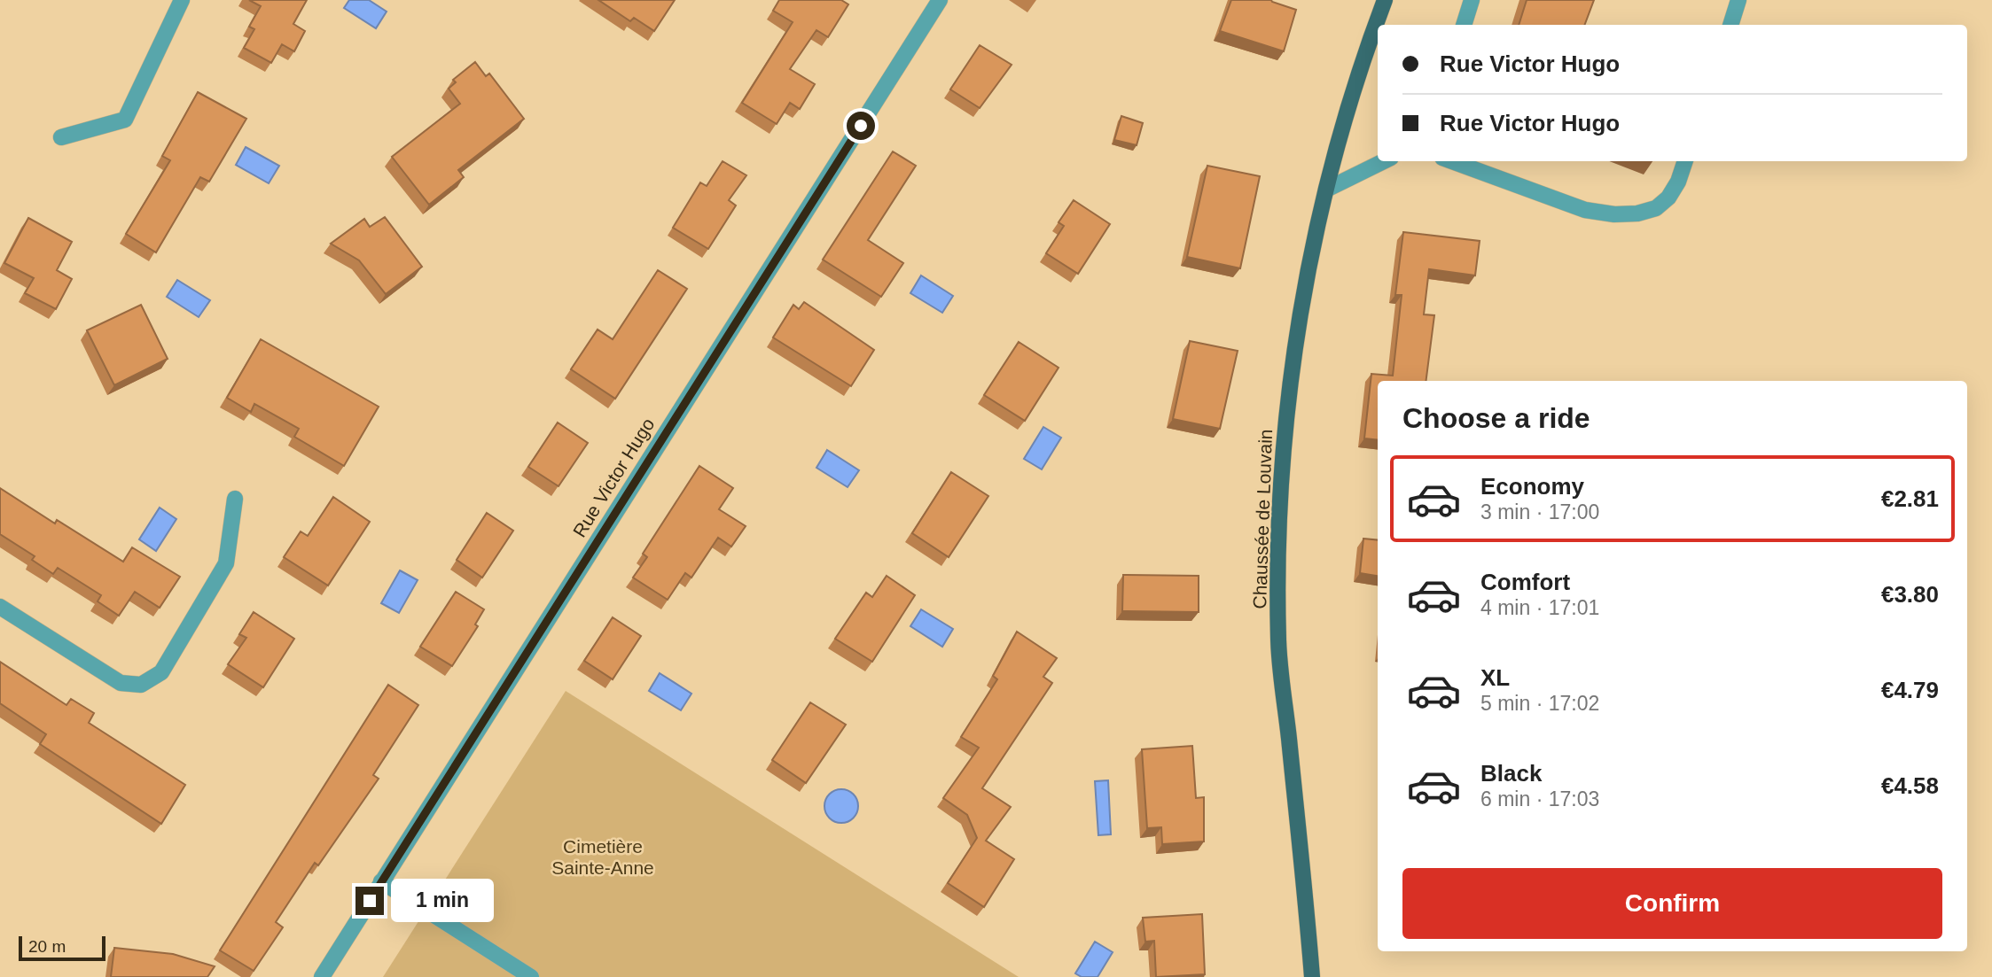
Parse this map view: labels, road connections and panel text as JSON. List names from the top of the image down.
{
  "streets": {
    "main road": ["Chaussée de Louvain"],
    "street": ["Rue Victor Hugo"]
  },
  "parks": ["Cimetière Sainte-Anne"],
  "scale_bar": "20 m",
  "page": {
    "banner": ["Rue Victor Hugo", "Rue Victor Hugo"],
    "heading": "Choose a ride",
    "list": [
      {
        "name": "Economy",
        "note": "3 min · 17:00",
        "value": "€2.81"
      },
      {
        "name": "Comfort",
        "note": "4 min · 17:01",
        "value": "€3.80"
      },
      {
        "name": "XL",
        "note": "5 min · 17:02",
        "value": "€4.79"
      },
      {
        "name": "Black",
        "note": "6 min · 17:03",
        "value": "€4.58"
      }
    ],
    "buttons": "Confirm",
    "bubble": "1 min",
    "scale": "20 m"
  }
}
